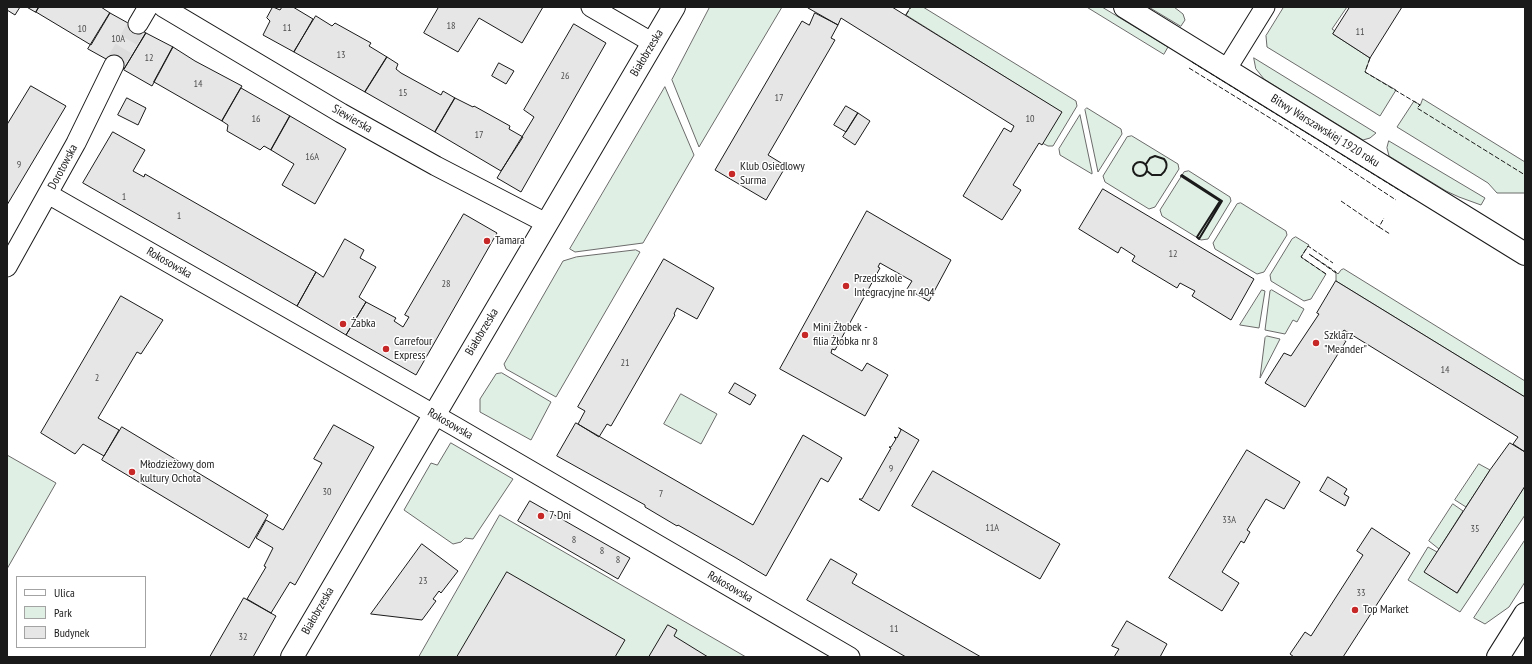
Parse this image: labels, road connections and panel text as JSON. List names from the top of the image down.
{
  "streets": {
    "street": [
      "Białobrzeska",
      "Siewierska",
      "Bitwy Warszawskiej 1920 roku",
      "Dorotowska",
      "Rokosowska"
    ]
  },
  "crossings": [
    ["Białobrzeska", "Siewierska"],
    ["Białobrzeska", "Rokosowska"],
    ["Dorotowska", "Rokosowska"]
  ],
  "places": [
    "Klub Osiedlowy Surma",
    "Tamara",
    "Przedszkole Integracyjne nr 404",
    "Żabka",
    "Mini Żłobek - filia Żłobka nr 8",
    "Szklarz \"Meander\"",
    "Carrefour Express",
    "Młodzieżowy dom kultury Ochota",
    "7 Dni",
    "Top Market"
  ],
  "house_numbers": [
    "18",
    "11",
    "10",
    "11",
    "10A",
    "13",
    "12",
    "26",
    "14",
    "15",
    "17",
    "16",
    "10",
    "17",
    "16A",
    "9",
    "1",
    "1",
    "12",
    "28",
    "21",
    "14",
    "2",
    "9",
    "30",
    "7",
    "33A",
    "11A",
    "35",
    "8",
    "8",
    "8",
    "23",
    "33",
    "11",
    "32"
  ],
  "legend": ["Ulica", "Park", "Budynek"]
}
